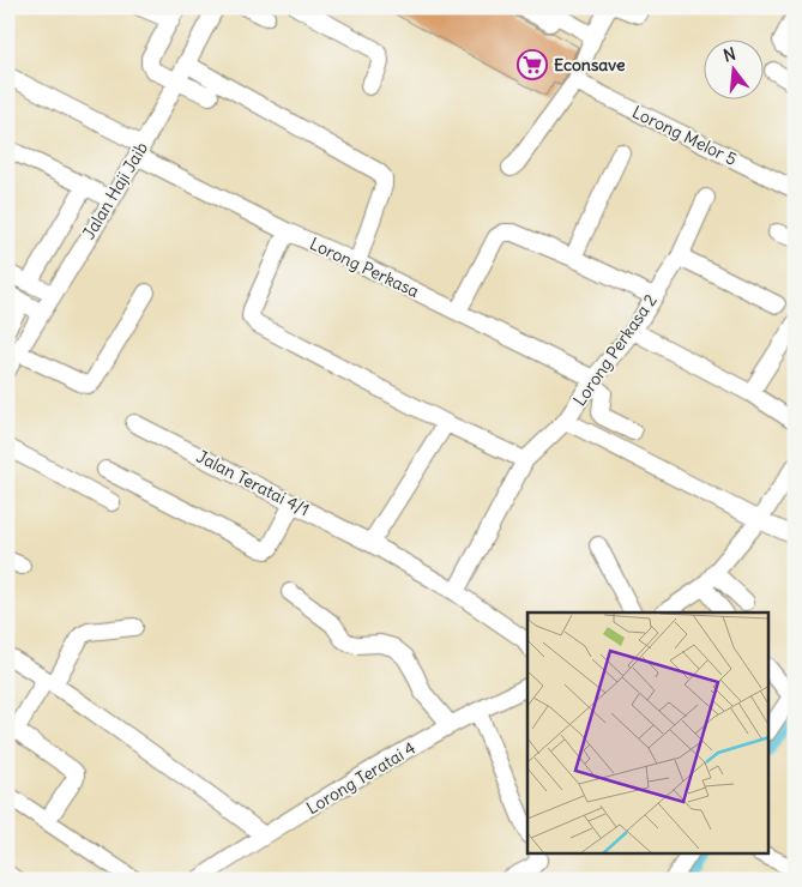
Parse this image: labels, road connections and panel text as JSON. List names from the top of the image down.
{
  "streets": {
    "street": [
      "Lorong Melor 5",
      "Jalan Haji Jaib",
      "Lorong Perkasa",
      "Lorong Perkasa 2",
      "Jalan Teratai 4/1",
      "Lorong Teratai 4"
    ]
  },
  "crossings": [
    ["Jalan Haji Jaib", "Lorong Perkasa"],
    ["Lorong Perkasa", "Lorong Perkasa 2"],
    ["Lorong Perkasa 2", "Jalan Teratai 4/1"]
  ],
  "places": {
    "supermarket": ["Econsave"]
  },
  "north": "top"
}
